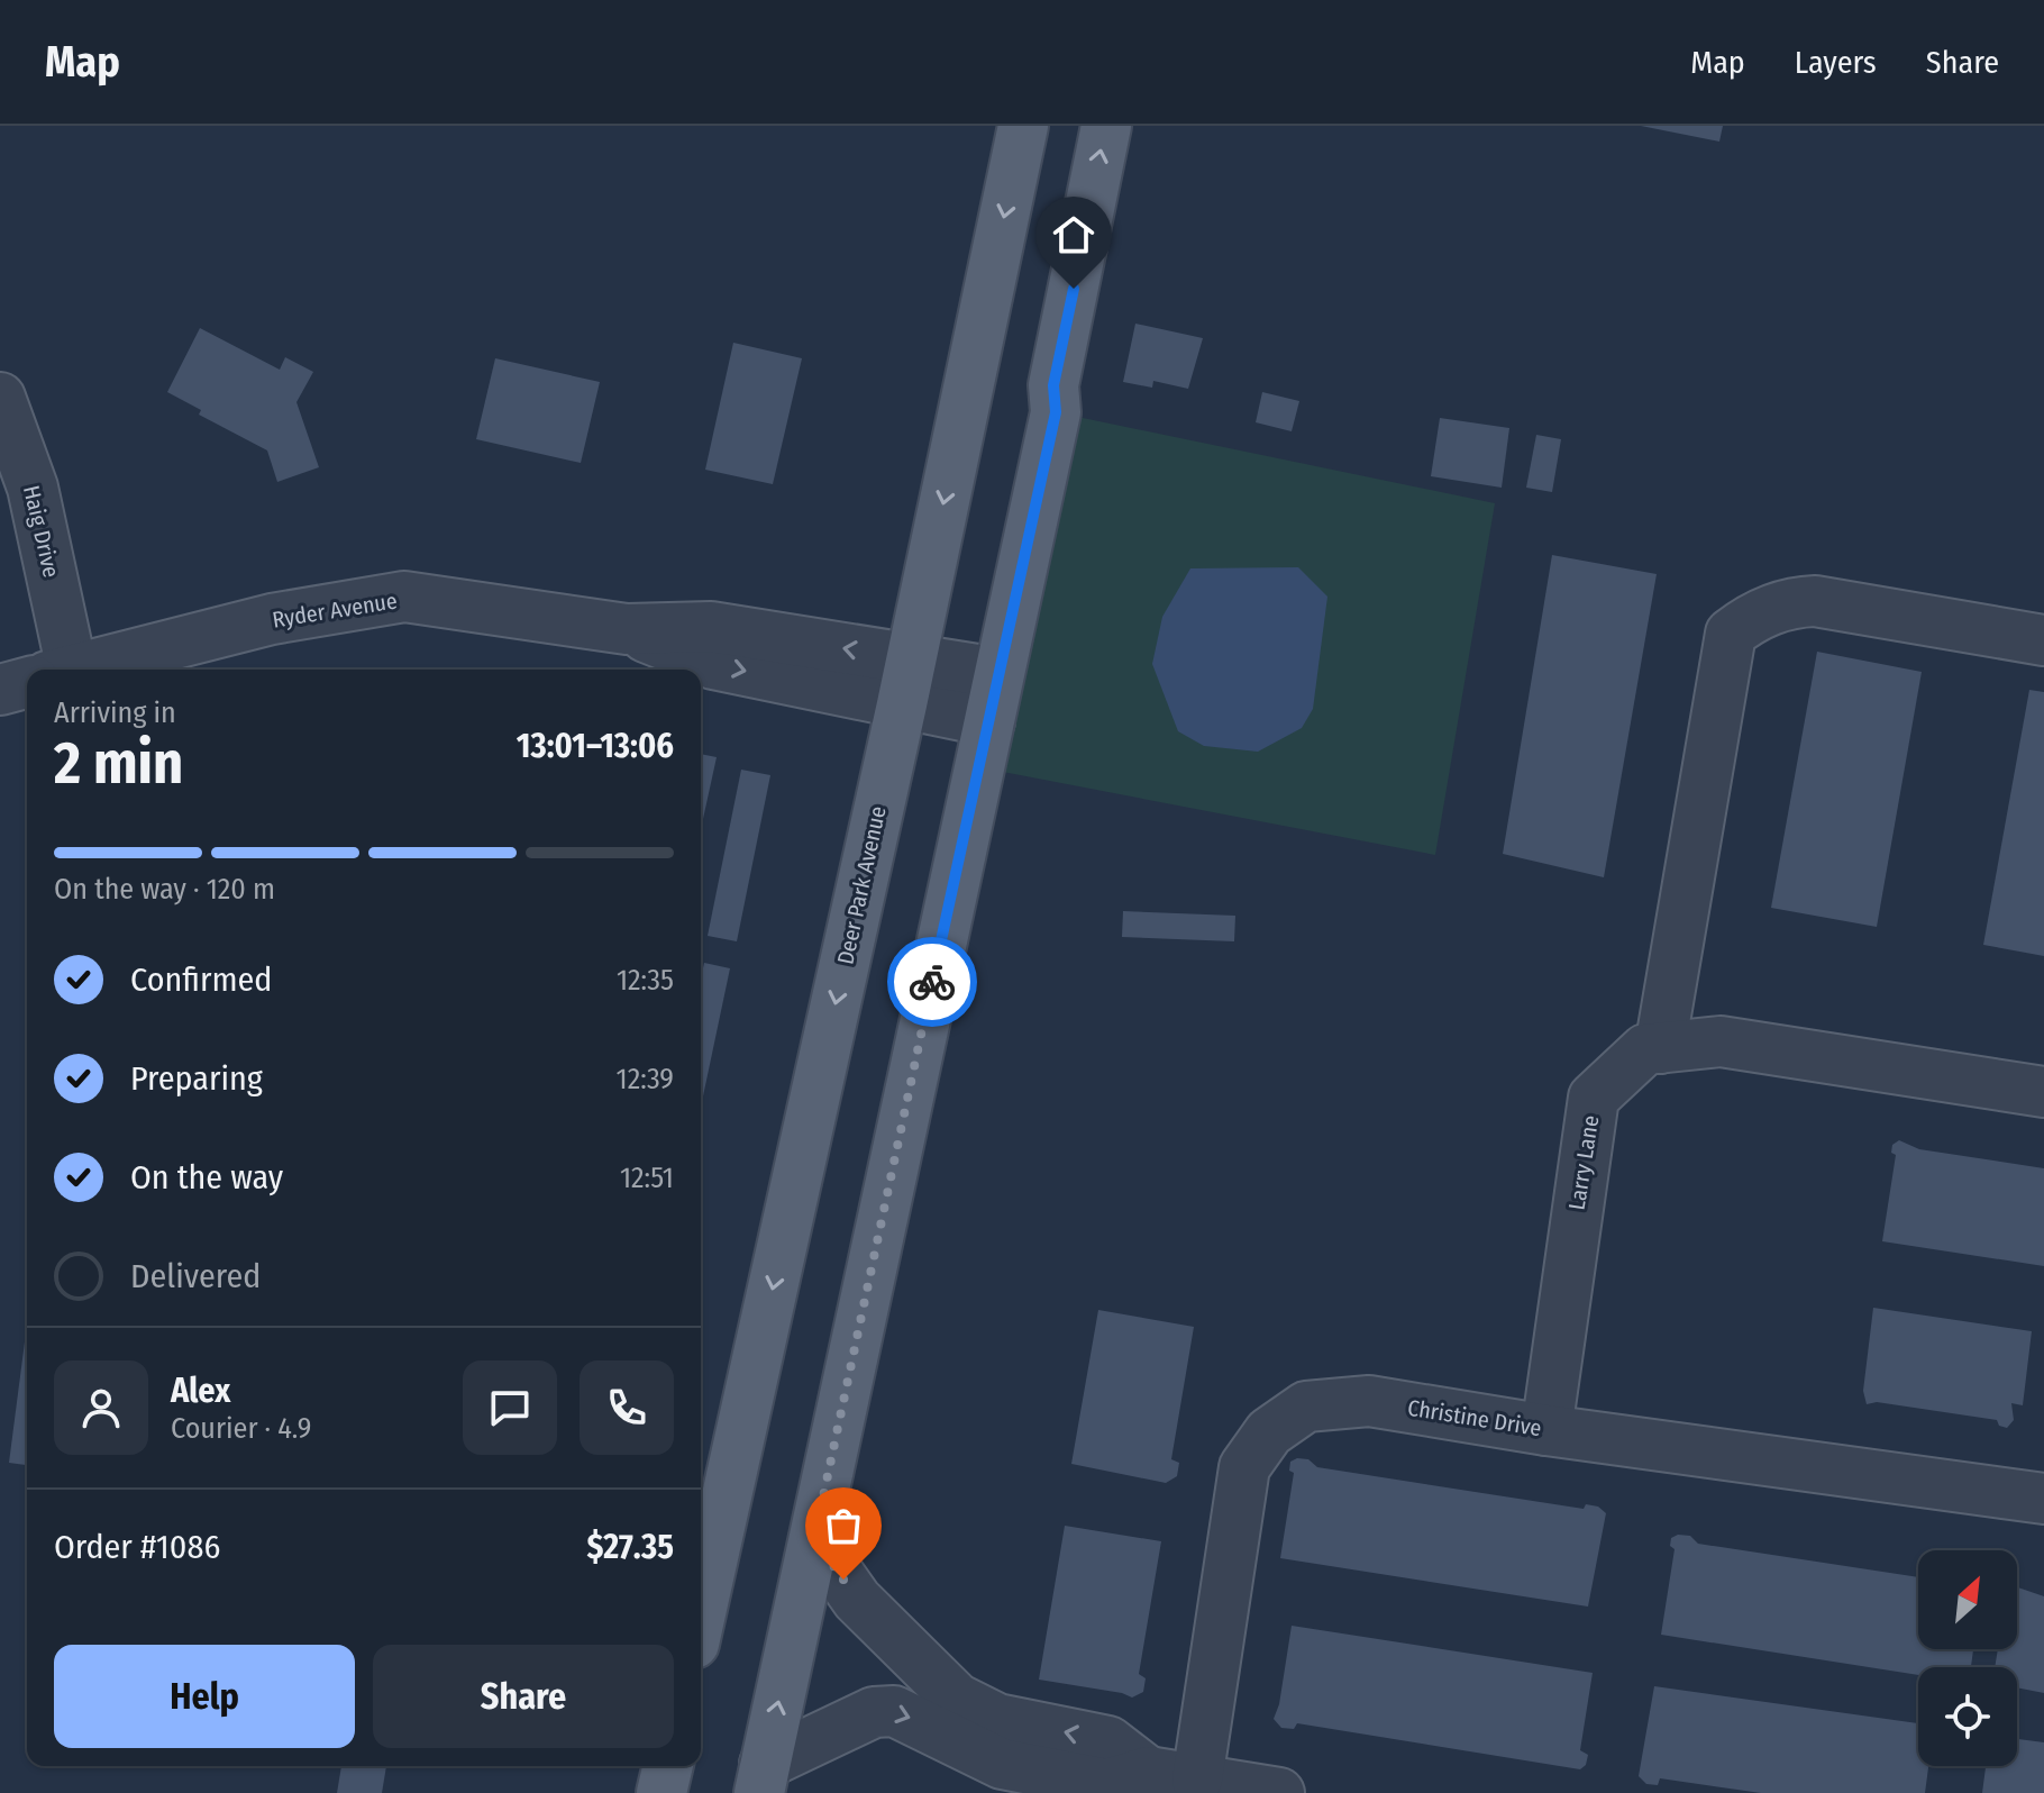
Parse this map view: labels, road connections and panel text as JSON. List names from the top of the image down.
{
  "streets": {
    "main road": ["Deer Park Avenue"],
    "street": [
      "Haig Drive",
      "Ryder Avenue",
      "Larry Lane",
      "Christine Drive"
    ]
  },
  "crossings": [
    ["Ryder Avenue", "Deer Park Avenue"],
    ["Larry Lane", "Christine Drive"]
  ],
  "north": "top right",
  "page": {
    "header": "Map",
    "nav": ["Map", "Layers", "Share"],
    "heading": ["2 min", "Arriving in", "13:01–13:06"],
    "panel": [
      "Alex",
      "Courier · 4.9",
      "Order #1086",
      "$27.35"
    ],
    "bar": "On the way · 120 m",
    "list": [
      ["Confirmed", "12:35"],
      ["Preparing", "12:39"],
      ["On the way", "12:51"],
      "Delivered"
    ],
    "buttons": ["Help", "Share"]
  }
}
